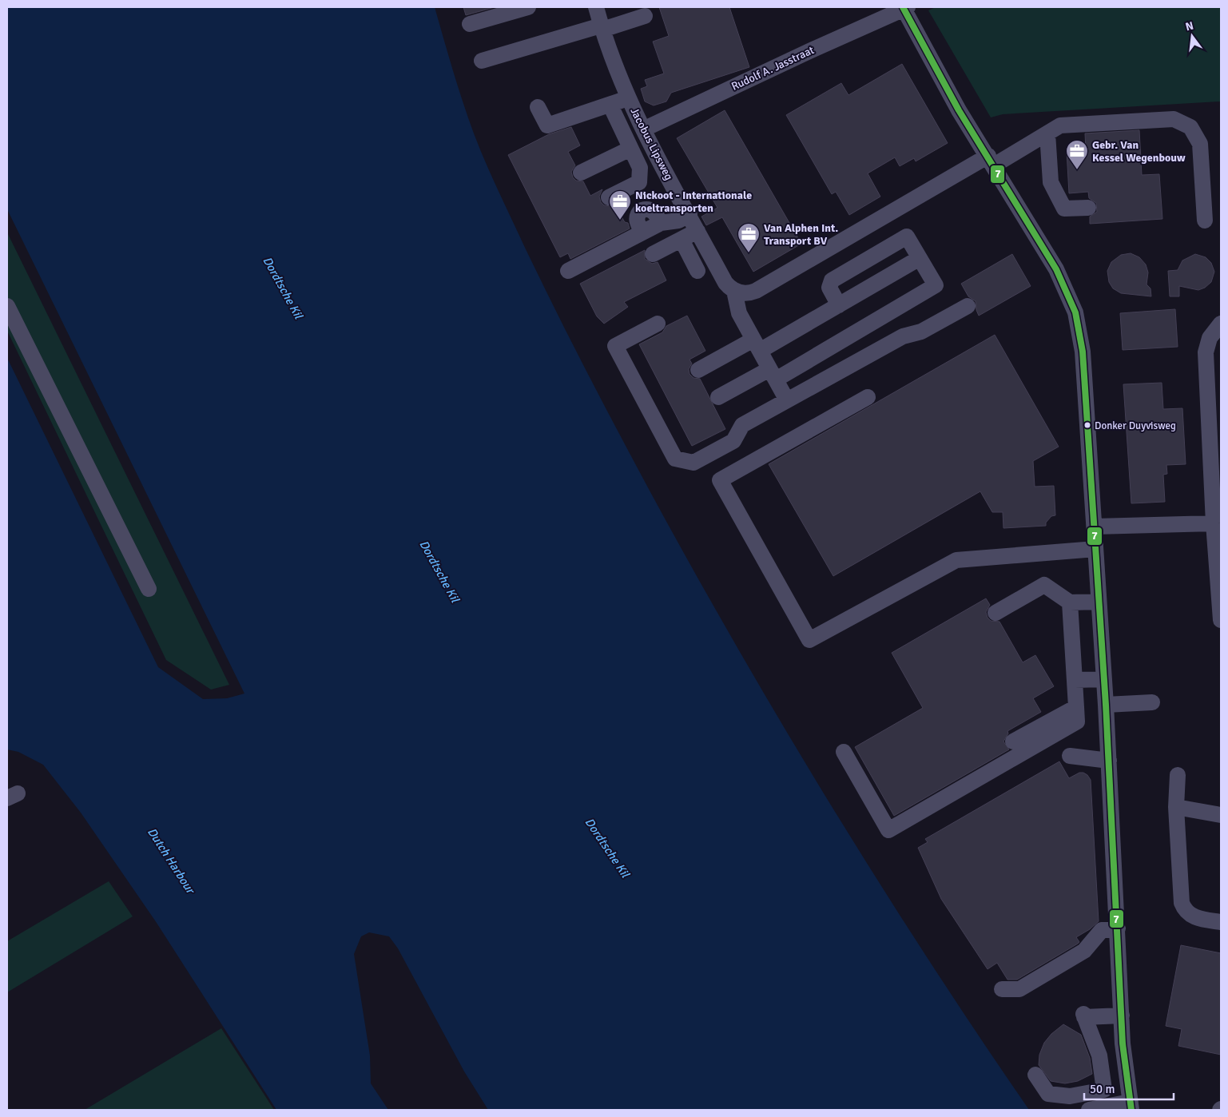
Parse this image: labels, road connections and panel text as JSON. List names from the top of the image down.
{
  "streets": {
    "street": ["Rudolf A. Jasstraat", "Jacobus Lipsweg"]
  },
  "crossings": [
    ["Rudolf A. Jasstraat", "Jacobus Lipsweg"]
  ],
  "water": ["Dordtsche Kil", "Dutch Harbour"],
  "places": {
    "office": ["Gebr. Van Kessel Wegenbouw", "Nickoot - Internationale koeltransporten", "Van Alphen Int. Transport BV"],
    "other": ["Donker Duyvisweg"]
  },
  "lines": ["transit line 7"],
  "scale_bar": "50 m",
  "north": "top"
}
